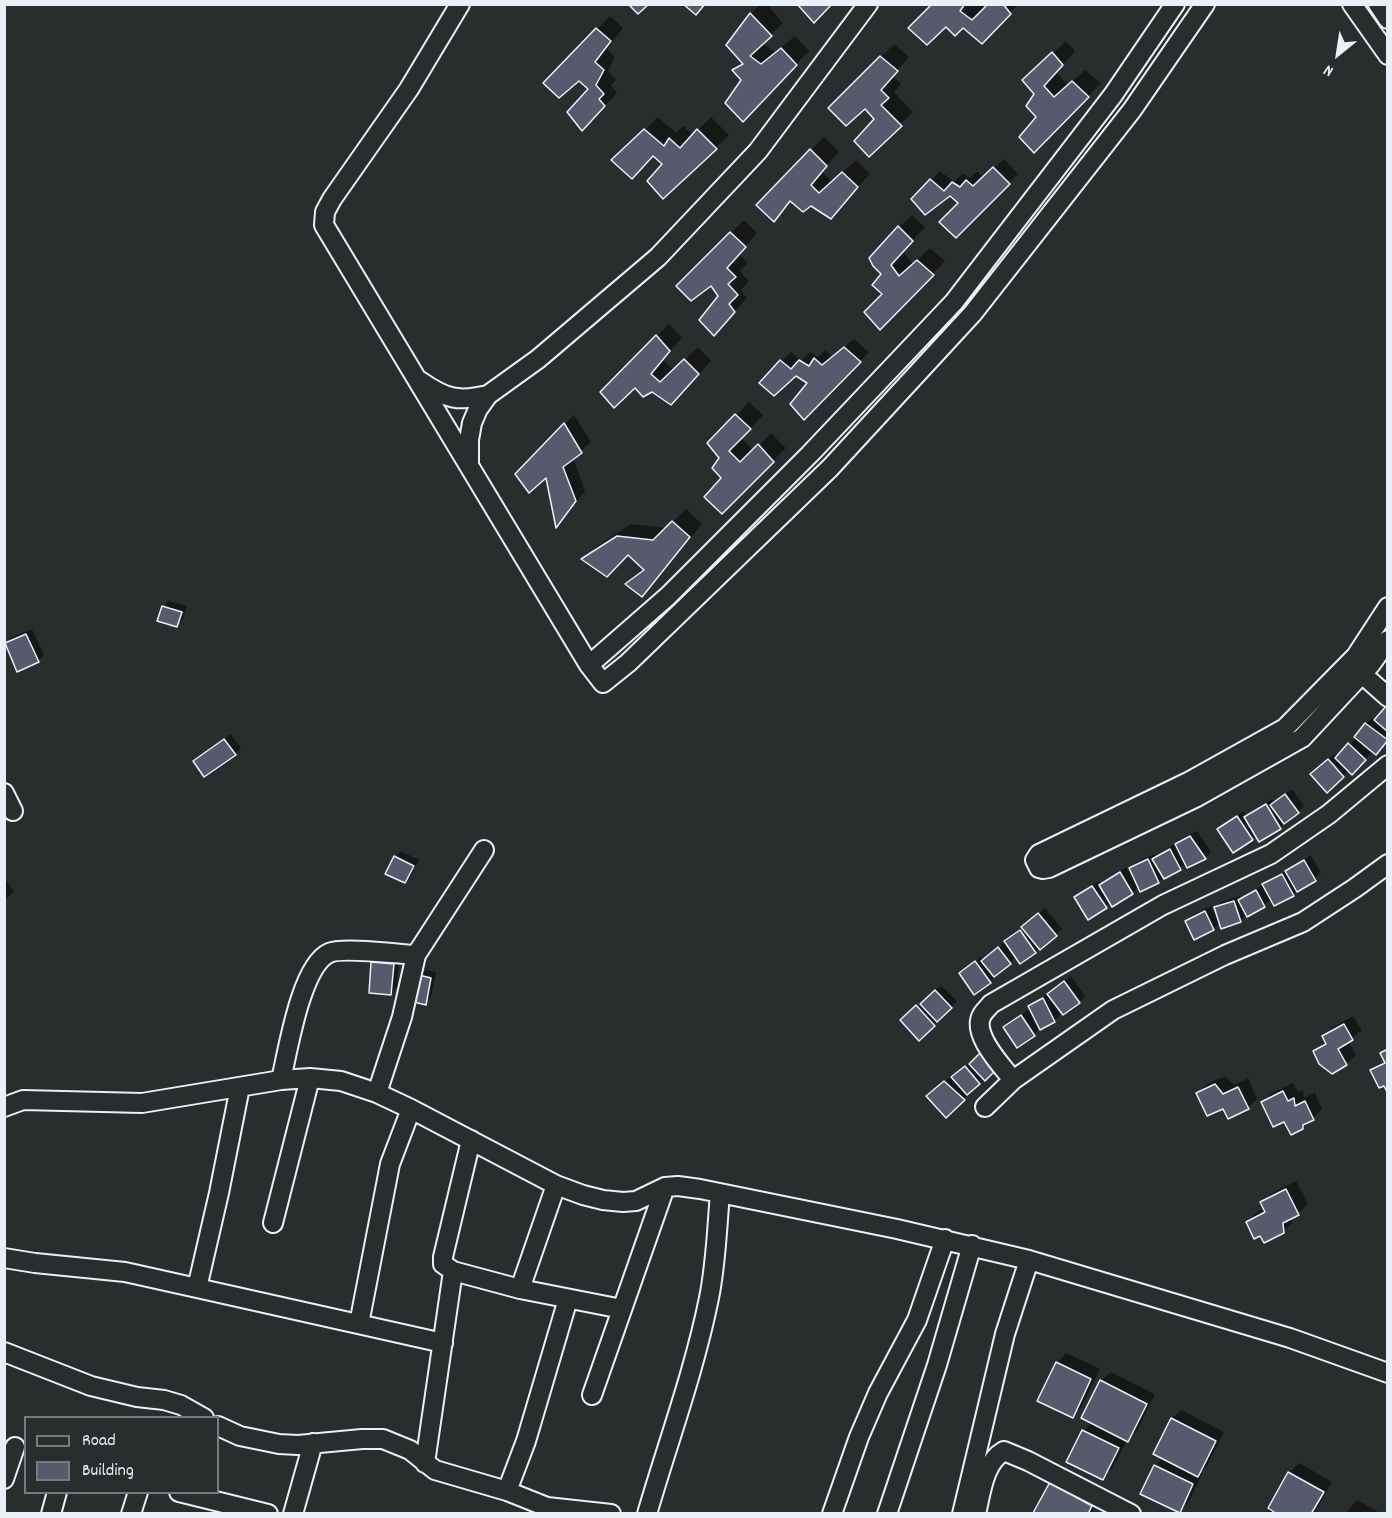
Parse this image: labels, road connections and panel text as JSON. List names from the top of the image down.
{
  "legend": ["Road", "Building"],
  "north": "bottom left"
}
